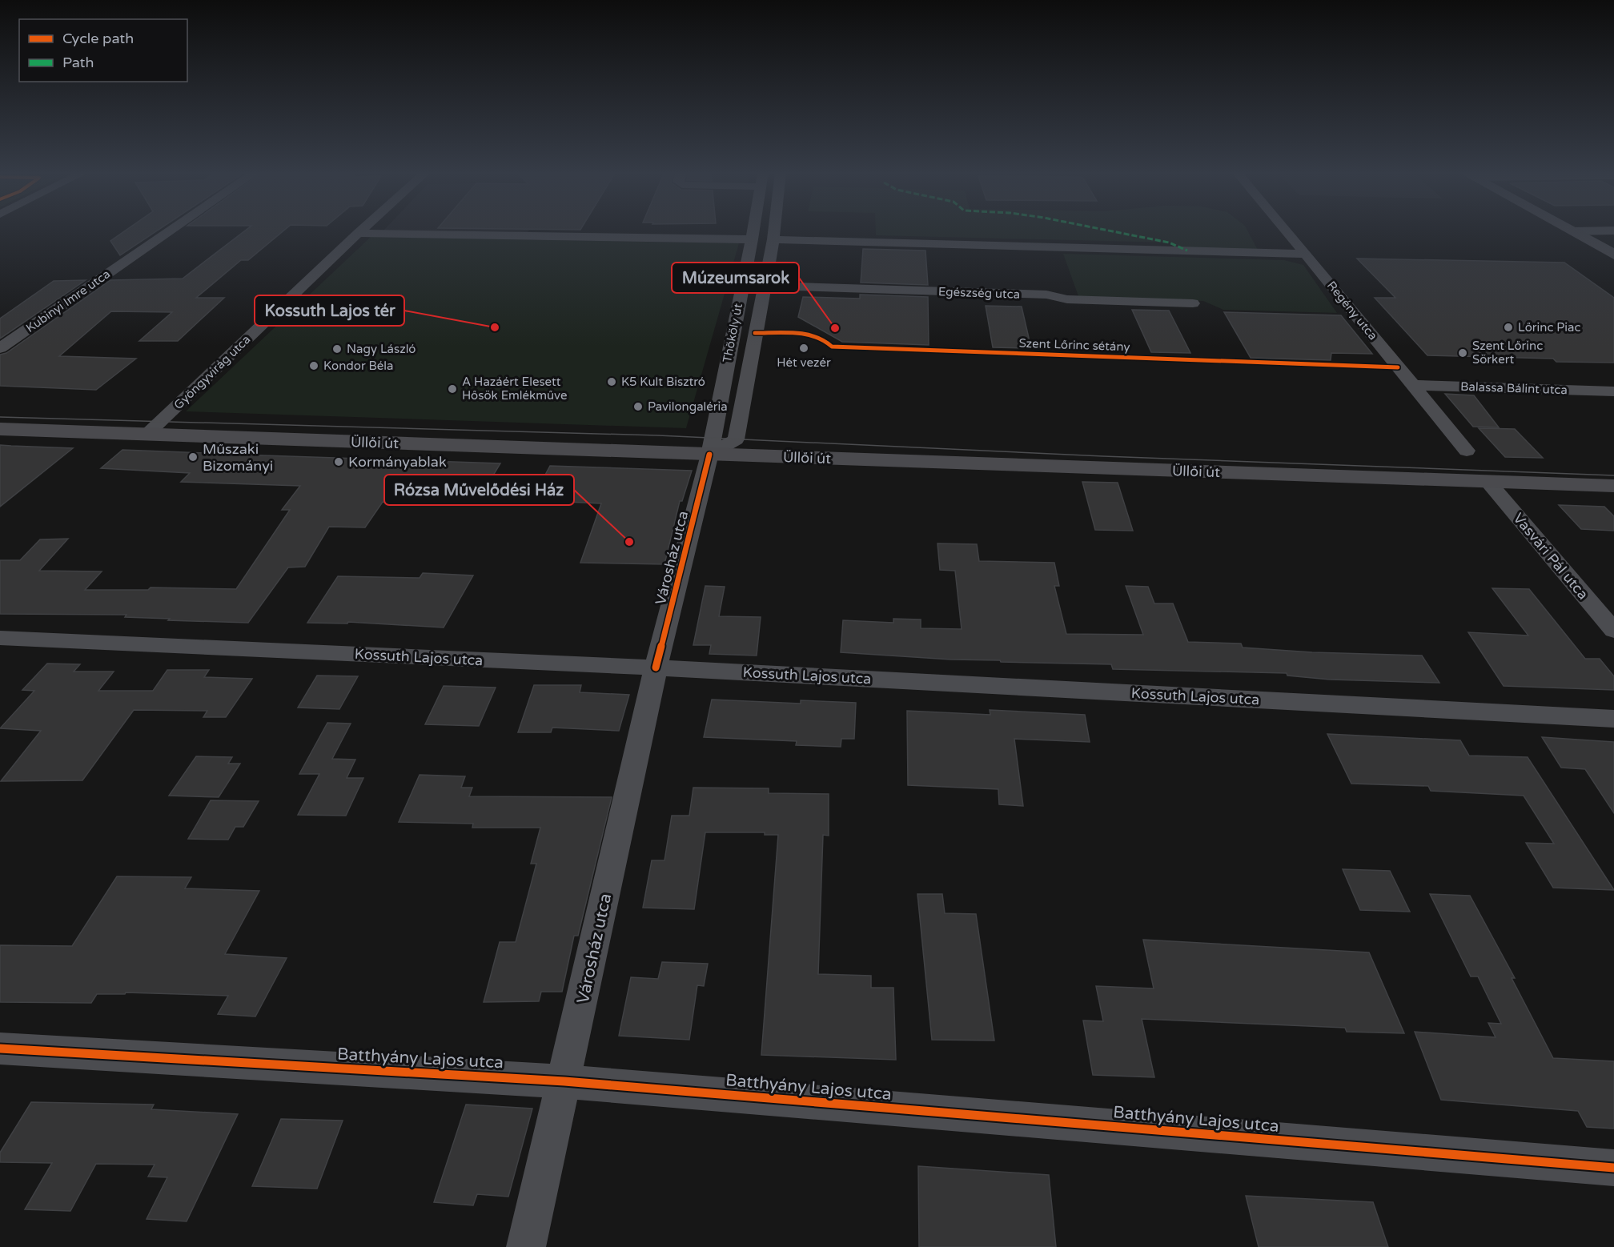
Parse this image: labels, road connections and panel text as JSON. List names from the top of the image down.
{
  "streets": {
    "main road": ["Üllői út"],
    "street": [
      "Egészség utca",
      "Kubinyi Imre utca",
      "Regény utca",
      "Thököly út",
      "Gyöngyvirág utca",
      "Balassa Bálint utca",
      "Vasvári Pál utca",
      "Városház utca",
      "Kossuth Lajos utca",
      "Batthyány Lajos utca"
    ],
    "cycle path": ["Szent Lőrinc sétány"]
  },
  "crossings": [
    ["Egészség utca", "Thököly út"],
    ["Regény utca", "Balassa Bálint utca"],
    ["Thököly út", "Üllői út"],
    ["Thököly út", "Városház utca"],
    ["Gyöngyvirág utca", "Üllői út"],
    ["Üllői út", "Vasvári Pál utca"],
    ["Üllői út", "Városház utca"],
    ["Városház utca", "Kossuth Lajos utca"],
    ["Városház utca", "Batthyány Lajos utca"]
  ],
  "places": [
    "Kossuth Lajos tér",
    "Lőrinc Piac",
    "Múzeumsarok",
    "Hét vezér",
    "Nagy László",
    "Szent Lőrinc Sörkert",
    "Kondor Béla",
    "K5 Kult Bisztró",
    "A Hazáért Elesett Hősök Emlékműve",
    "Pavilongaléria",
    "Műszaki Bizományi",
    "Kormányablak",
    "Rózsa Művelődési Ház"
  ],
  "legend": ["Cycle path", "Path"]
}
